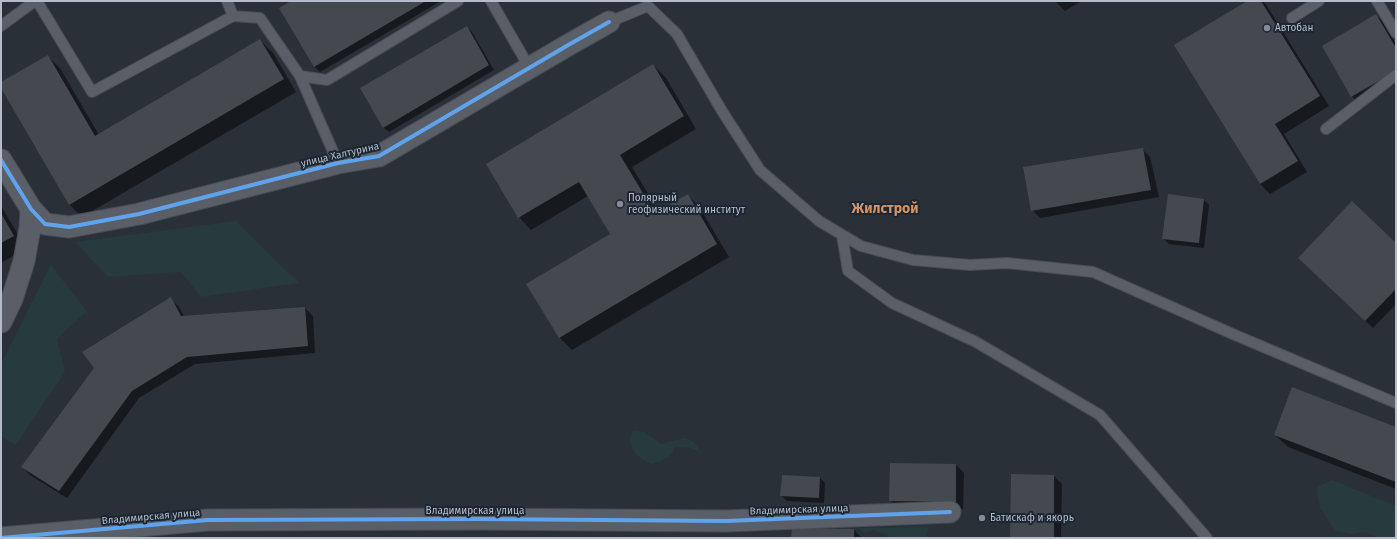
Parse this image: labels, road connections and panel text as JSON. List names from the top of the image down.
{
  "streets": {
    "street": ["улица Халтурина", "Владимирская улица"]
  },
  "districts": ["Жилстрой"],
  "places": ["Автобан", "Полярный геофизический институт", "Батискаф и якорь"]
}
